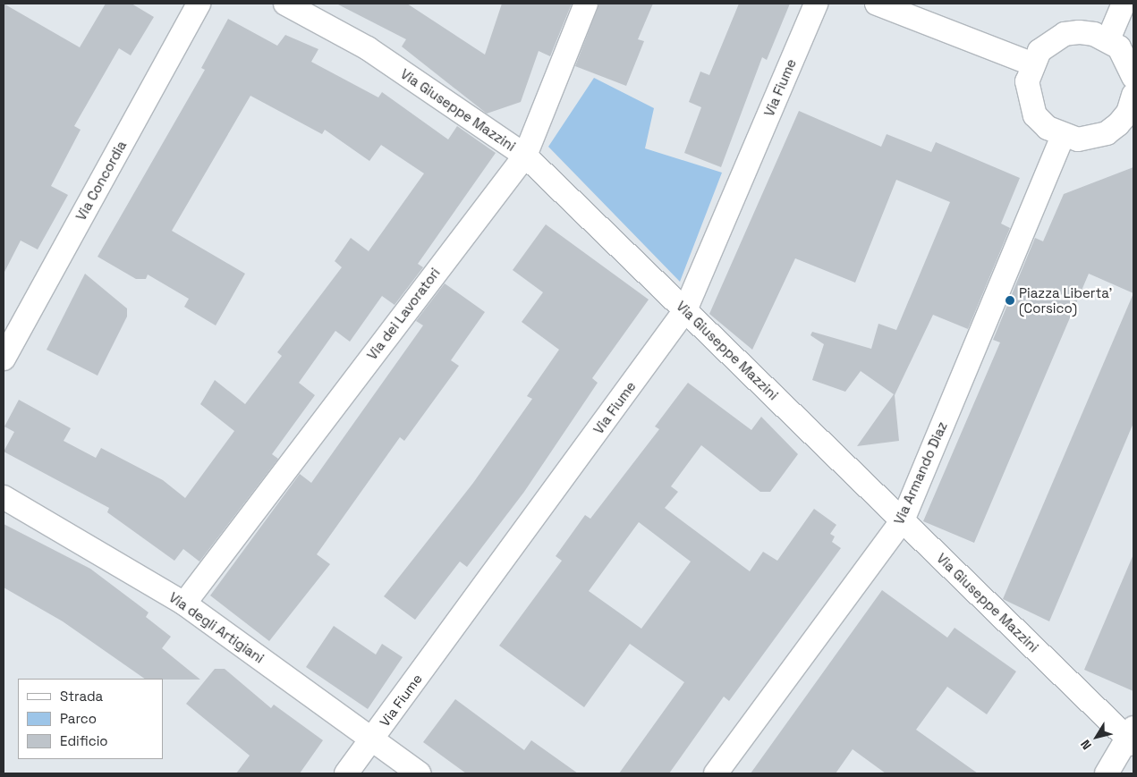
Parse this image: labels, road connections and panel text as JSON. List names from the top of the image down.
{
  "streets": {
    "street": [
      "Via Fiume",
      "Via Giuseppe Mazzini",
      "Via Concordia",
      "Via dei Lavoratori",
      "Via Armando Diaz",
      "Via degli Artigiani"
    ]
  },
  "crossings": [
    ["Via Fiume", "Via Giuseppe Mazzini"],
    ["Via Fiume", "Via degli Artigiani"],
    ["Via Giuseppe Mazzini", "Via dei Lavoratori"],
    ["Via Giuseppe Mazzini", "Via Armando Diaz"],
    ["Via dei Lavoratori", "Via degli Artigiani"]
  ],
  "places": ["Piazza Liberta' (Corsico)"],
  "legend": ["Strada", "Parco", "Edificio"],
  "north": "bottom left"
}
